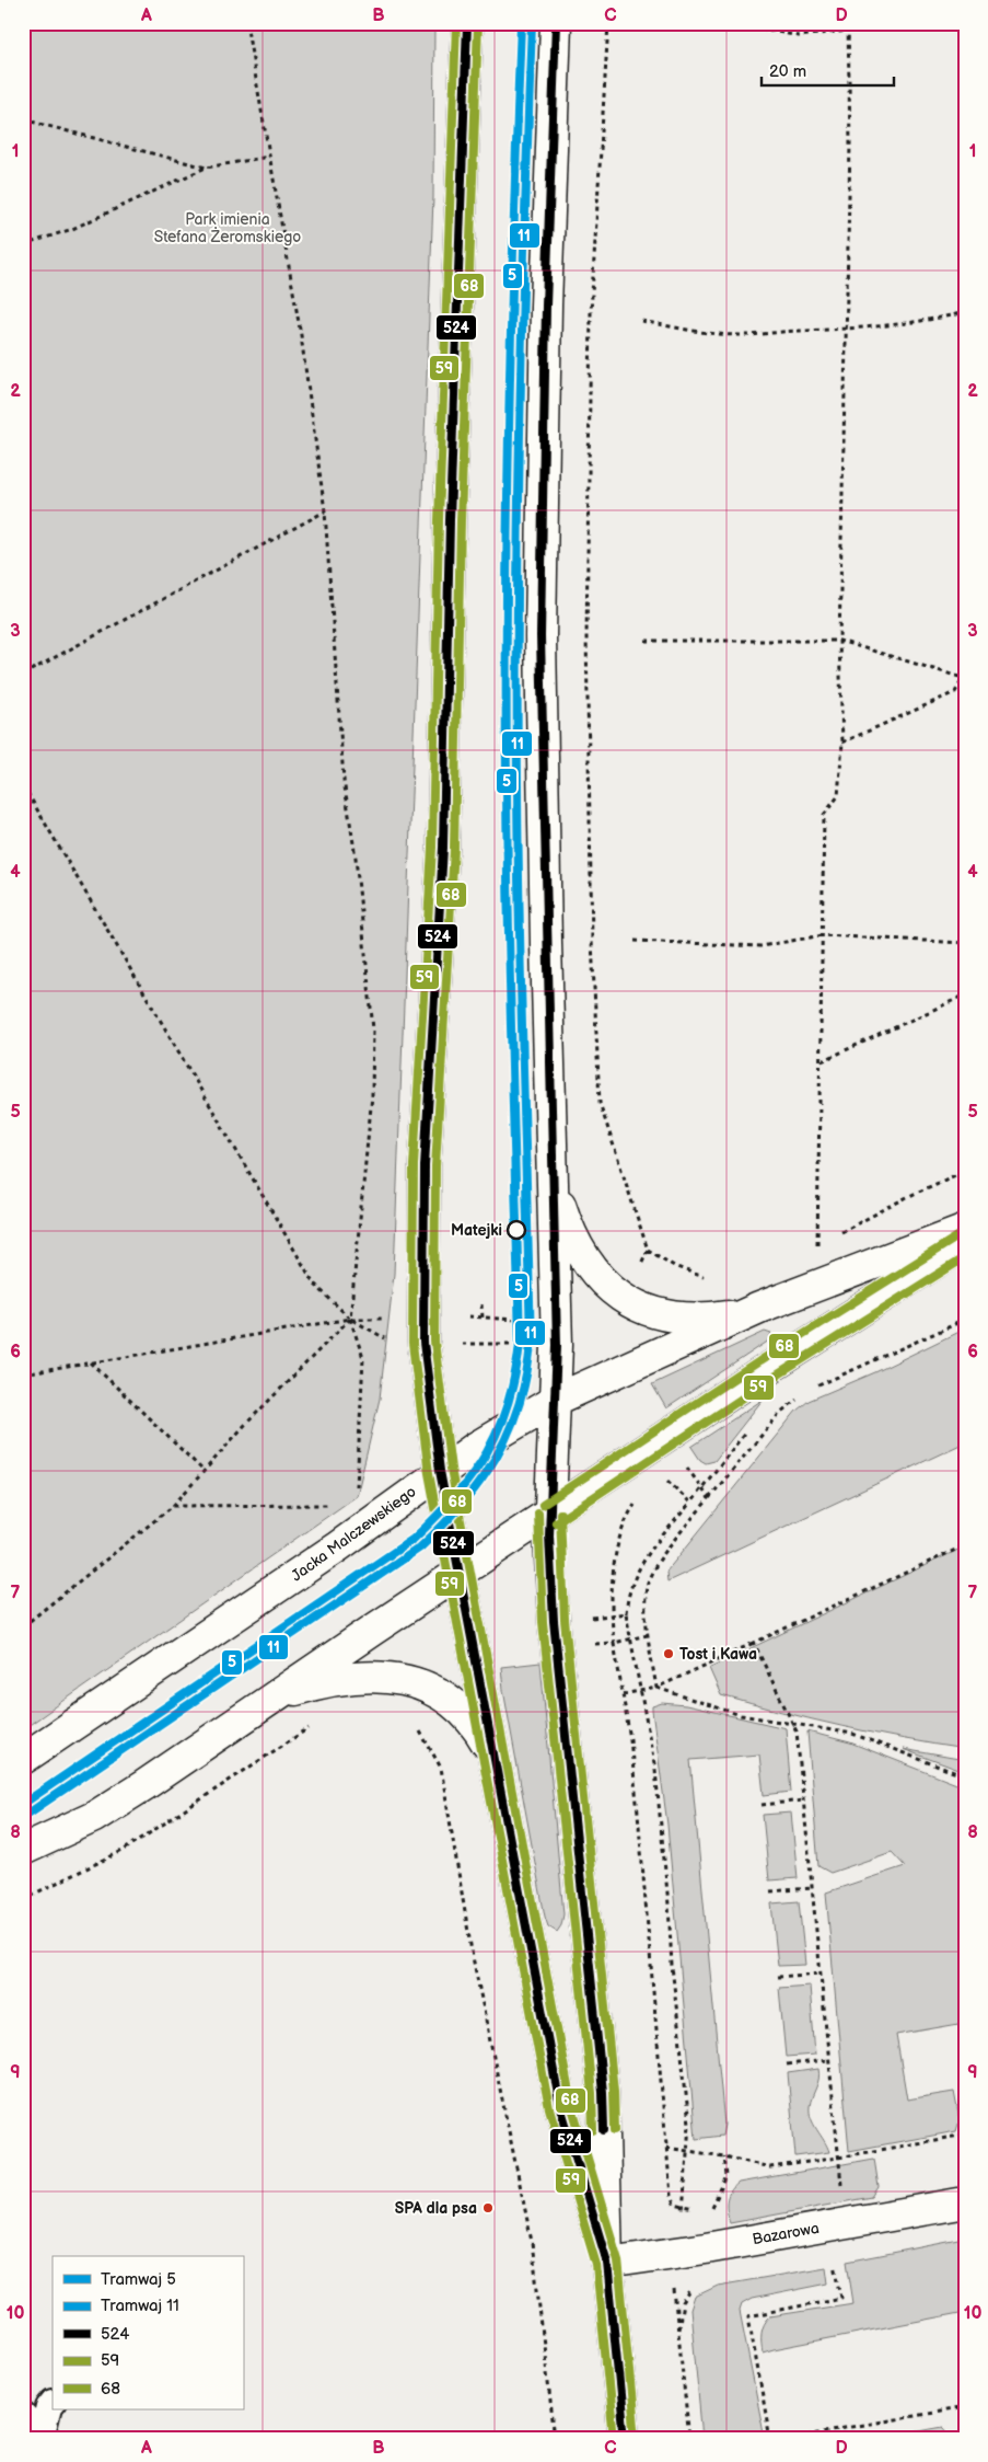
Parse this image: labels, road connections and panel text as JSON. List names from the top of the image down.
{
  "streets": {
    "street": ["Jacka Malczewskiego", "Bazarowa"]
  },
  "parks": ["Park imienia Stefana Żeromskiego"],
  "places": ["Matejki", "Tost i Kawa", "SPA dla psa"],
  "lines": [
    "tram line 5",
    "tram line 11",
    "transit line 524",
    "transit line 59",
    "transit line 68"
  ],
  "legend": [
    "Tramwaj 5",
    "Tramwaj 11",
    "524",
    "59",
    "68"
  ],
  "scale_bar": "20 m",
  "grid": {
    "columns": [
      "A",
      "B",
      "C",
      "D"
    ],
    "rows": [
      "1",
      "2",
      "3",
      "4",
      "5",
      "6",
      "7",
      "8",
      "9",
      "10"
    ]
  }
}
